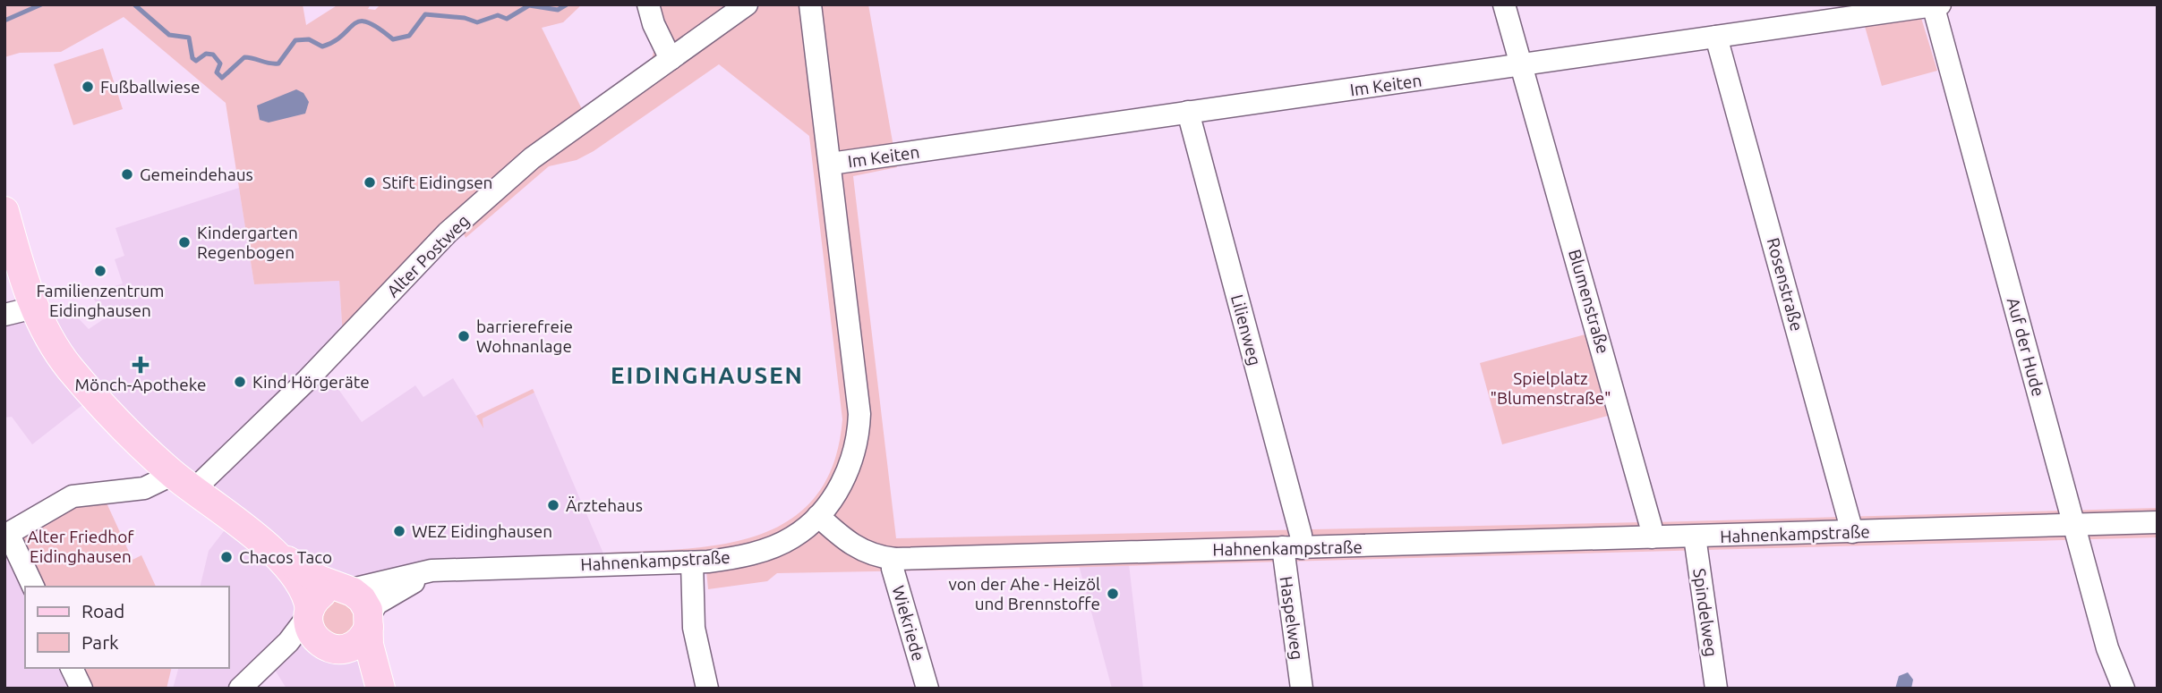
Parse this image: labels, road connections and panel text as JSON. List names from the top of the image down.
{
  "streets": {
    "street": [
      "Im Keiten",
      "Alter Postweg",
      "Rosenstraße",
      "Blumenstraße",
      "Lilienweg",
      "Auf der Hude",
      "Hahnenkampstraße",
      "Spindelweg",
      "Haspelweg",
      "Wiekriede"
    ]
  },
  "crossings": [
    ["Im Keiten", "Rosenstraße"],
    ["Im Keiten", "Blumenstraße"],
    ["Im Keiten", "Lilienweg"],
    ["Im Keiten", "Auf der Hude"],
    ["Rosenstraße", "Hahnenkampstraße"],
    ["Blumenstraße", "Hahnenkampstraße"],
    ["Lilienweg", "Hahnenkampstraße"],
    ["Lilienweg", "Haspelweg"],
    ["Auf der Hude", "Hahnenkampstraße"],
    ["Hahnenkampstraße", "Spindelweg"],
    ["Hahnenkampstraße", "Haspelweg"],
    ["Hahnenkampstraße", "Wiekriede"]
  ],
  "districts": ["EIDINGHAUSEN"],
  "parks": ["Spielplatz \"Blumenstraße\"", "Alter Friedhof Eidinghausen"],
  "places": {
    "other": [
      "Fußballwiese",
      "Gemeindehaus",
      "Stift Eidingsen",
      "Kindergarten Regenbogen",
      "Familienzentrum Eidinghausen",
      "barrierefreie Wohnanlage",
      "Kind Hörgeräte",
      "Ärztehaus",
      "WEZ Eidinghausen",
      "Chacos Taco",
      "von der Ahe - Heizöl und Brennstoffe"
    ],
    "health": ["Mönch-Apotheke"]
  },
  "legend": ["Road", "Park"]
}
